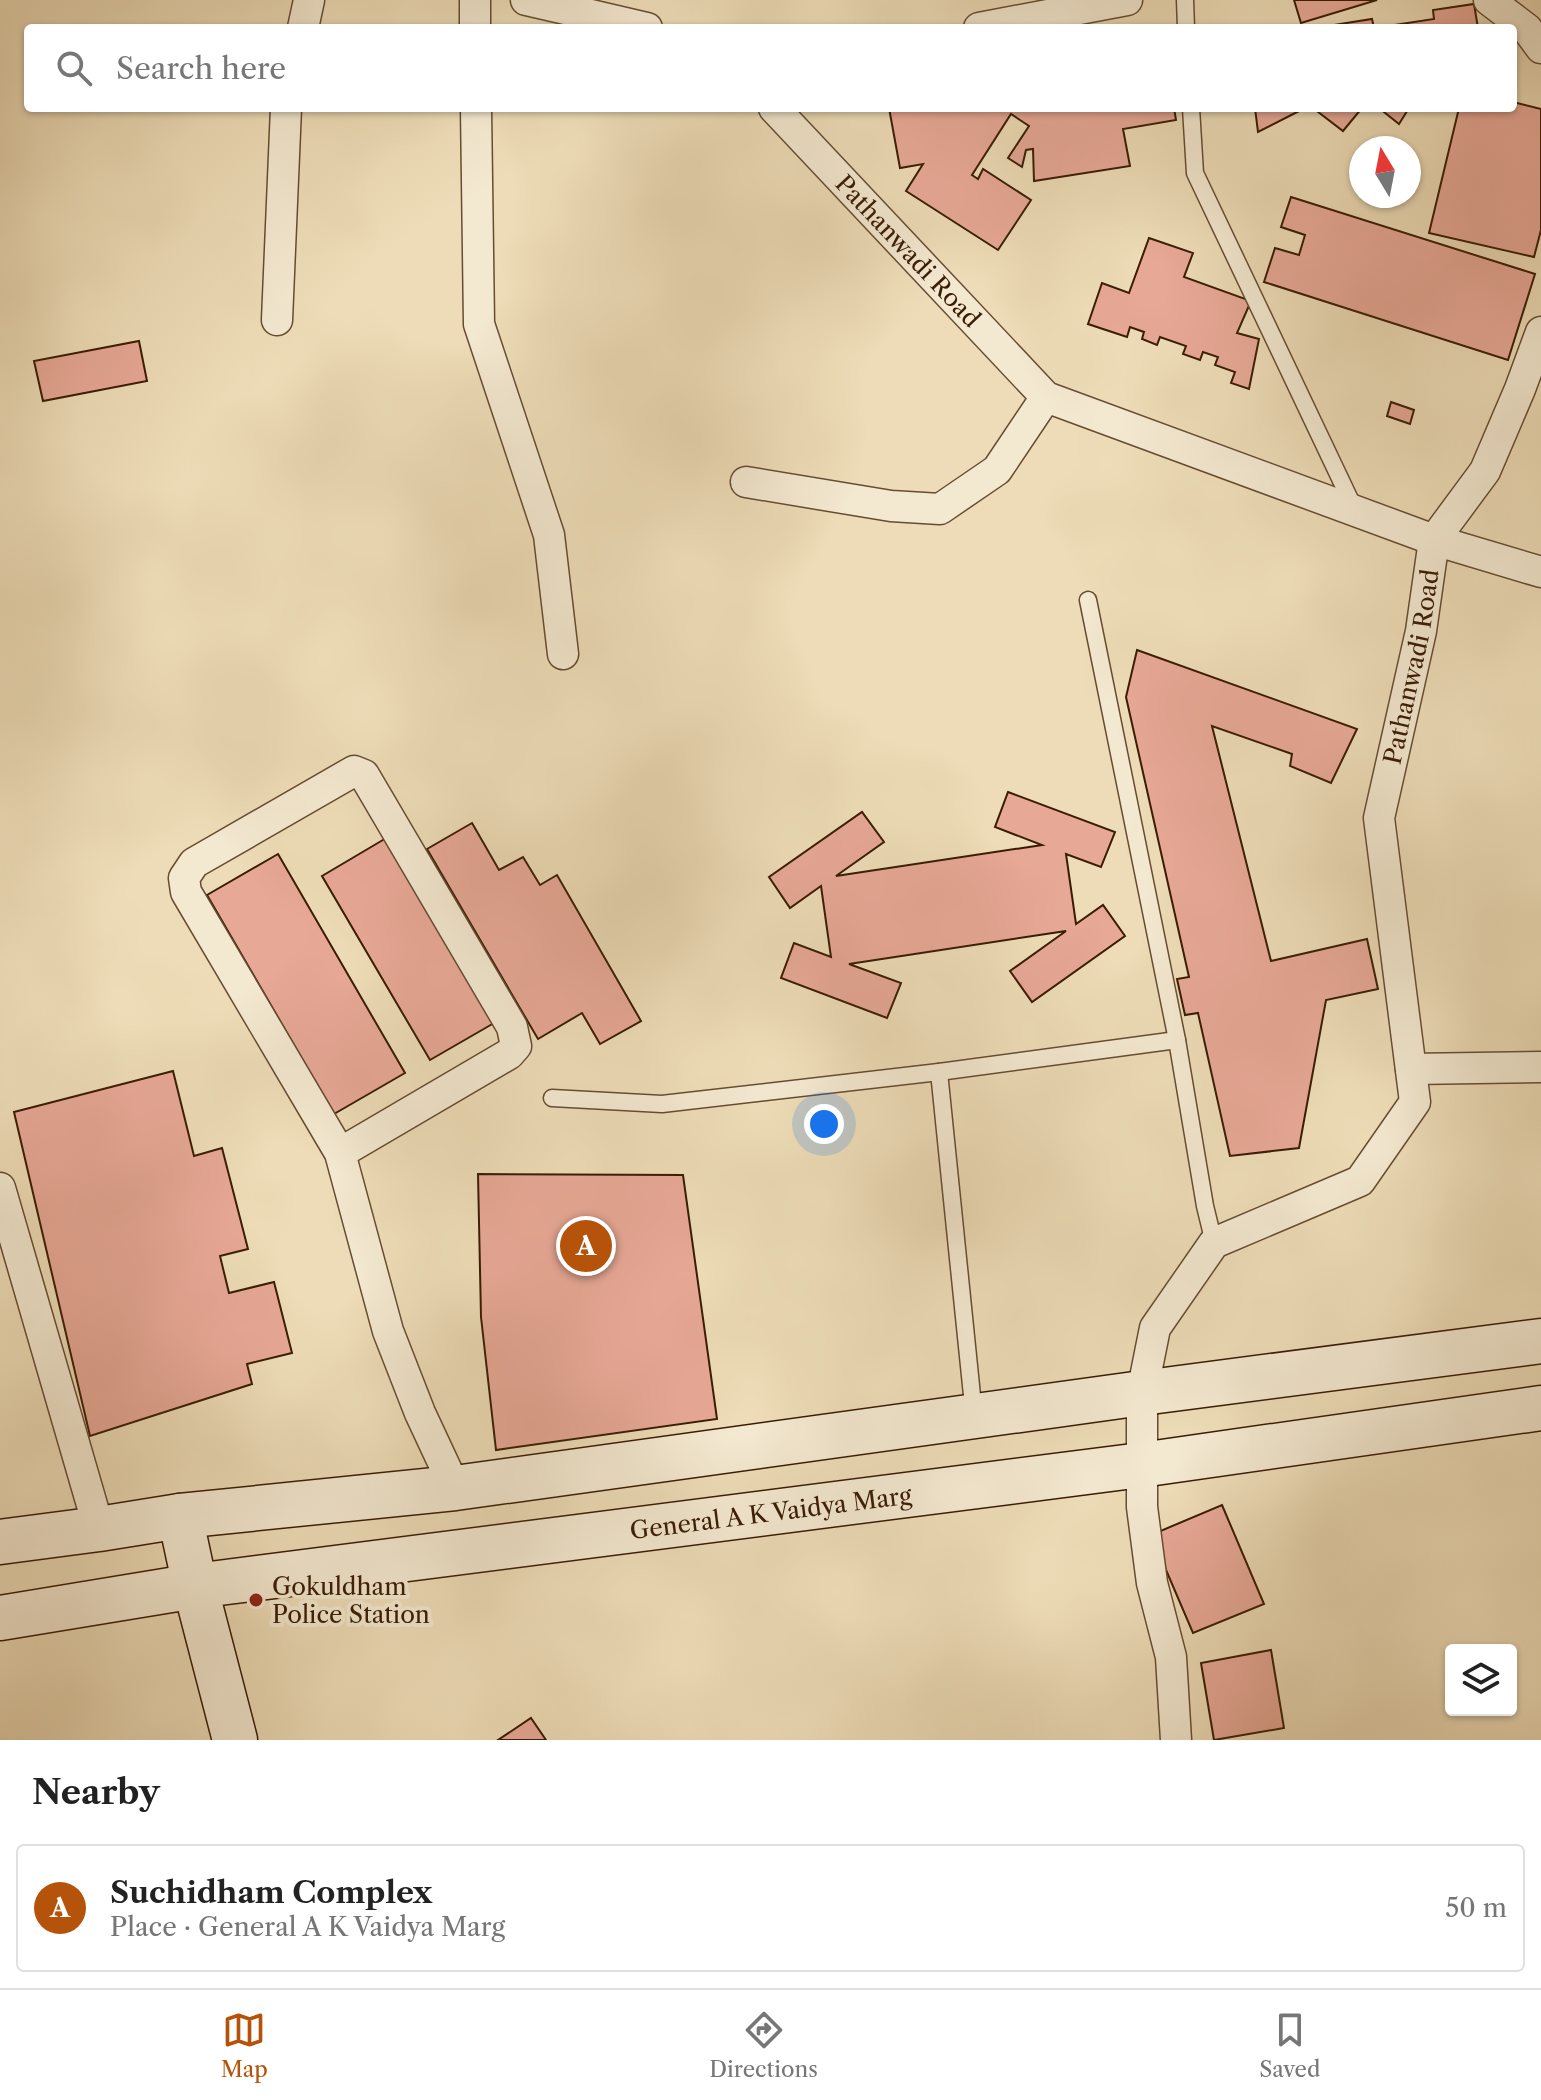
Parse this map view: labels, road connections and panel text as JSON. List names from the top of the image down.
{
  "streets": {
    "main road": ["General A K Vaidya Marg"],
    "street": ["Pathanwadi Road"]
  },
  "places": ["Gokuldham Police Station"],
  "north": "top",
  "page": {
    "search": "Search here",
    "pins": "A",
    "heading": "Nearby",
    "list": [
      {
        "mark": "A",
        "name": "Suchidham Complex",
        "note": "Place · General A K Vaidya Marg",
        "value": "50 m"
      }
    ],
    "nav": ["Map", "Directions", "Saved"]
  }
}
